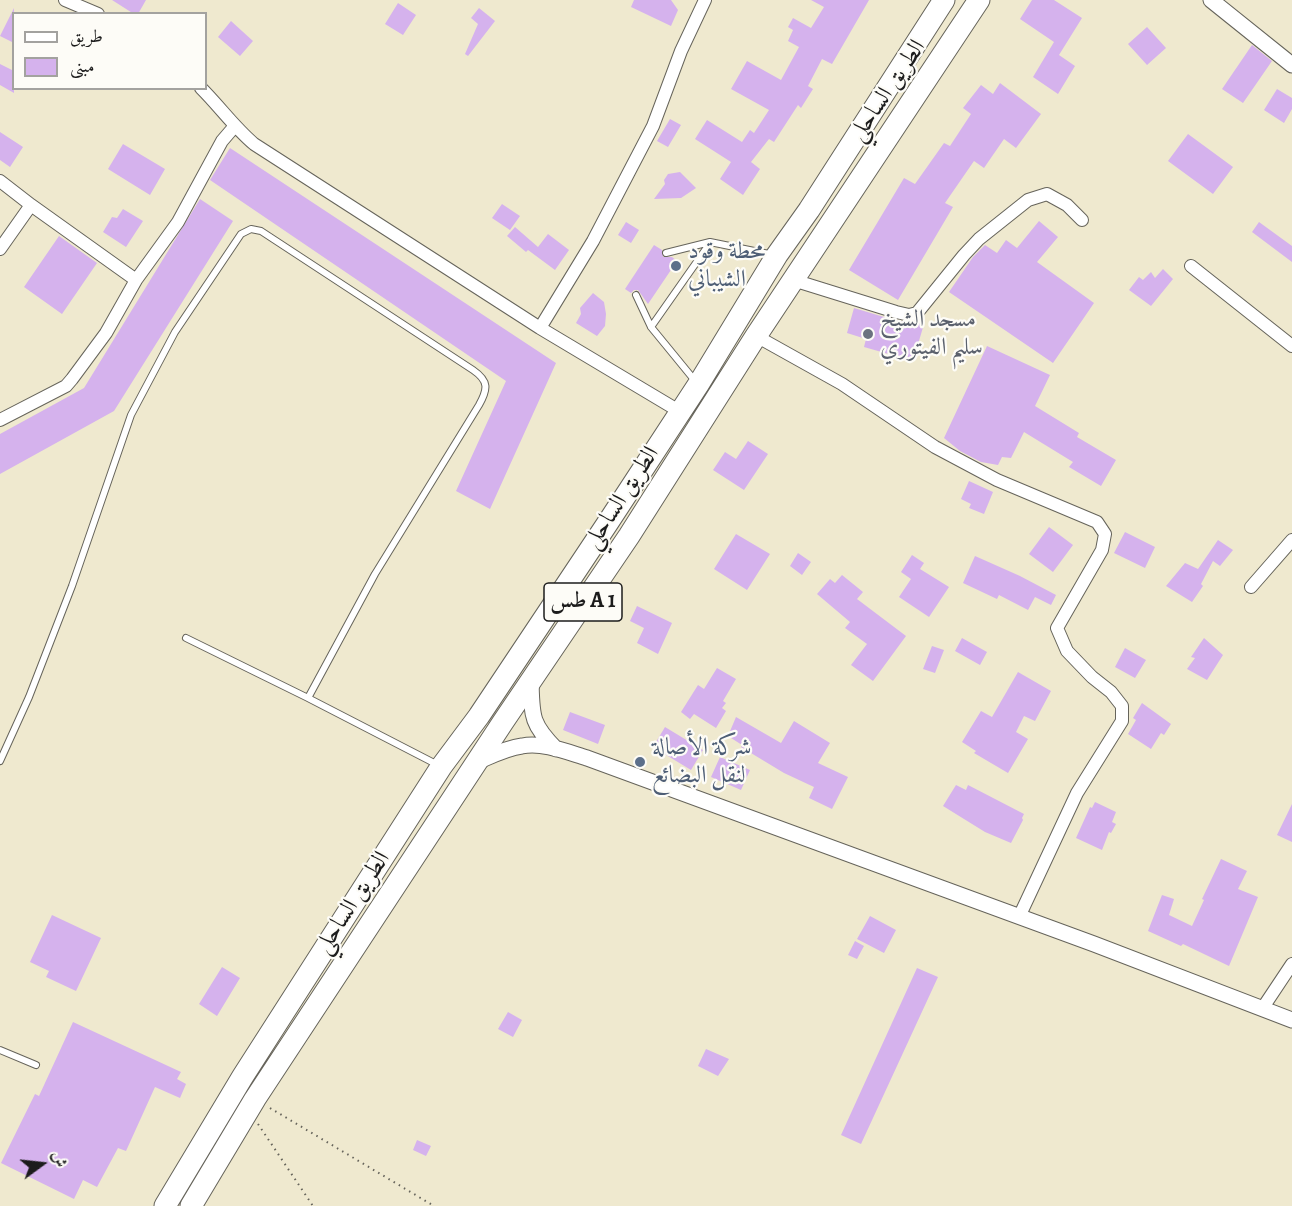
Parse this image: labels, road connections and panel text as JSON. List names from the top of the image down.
{
  "streets": {
    "highway": ["الطريق الساحلي", "طس A 1"]
  },
  "places": ["محطة وقود الشيباني", "مسجد الشيخ سليم الفيتوري", "شركة الأصالة لنقل البضائع"],
  "legend": ["طريق", "مبنى"],
  "north": "right"
}
